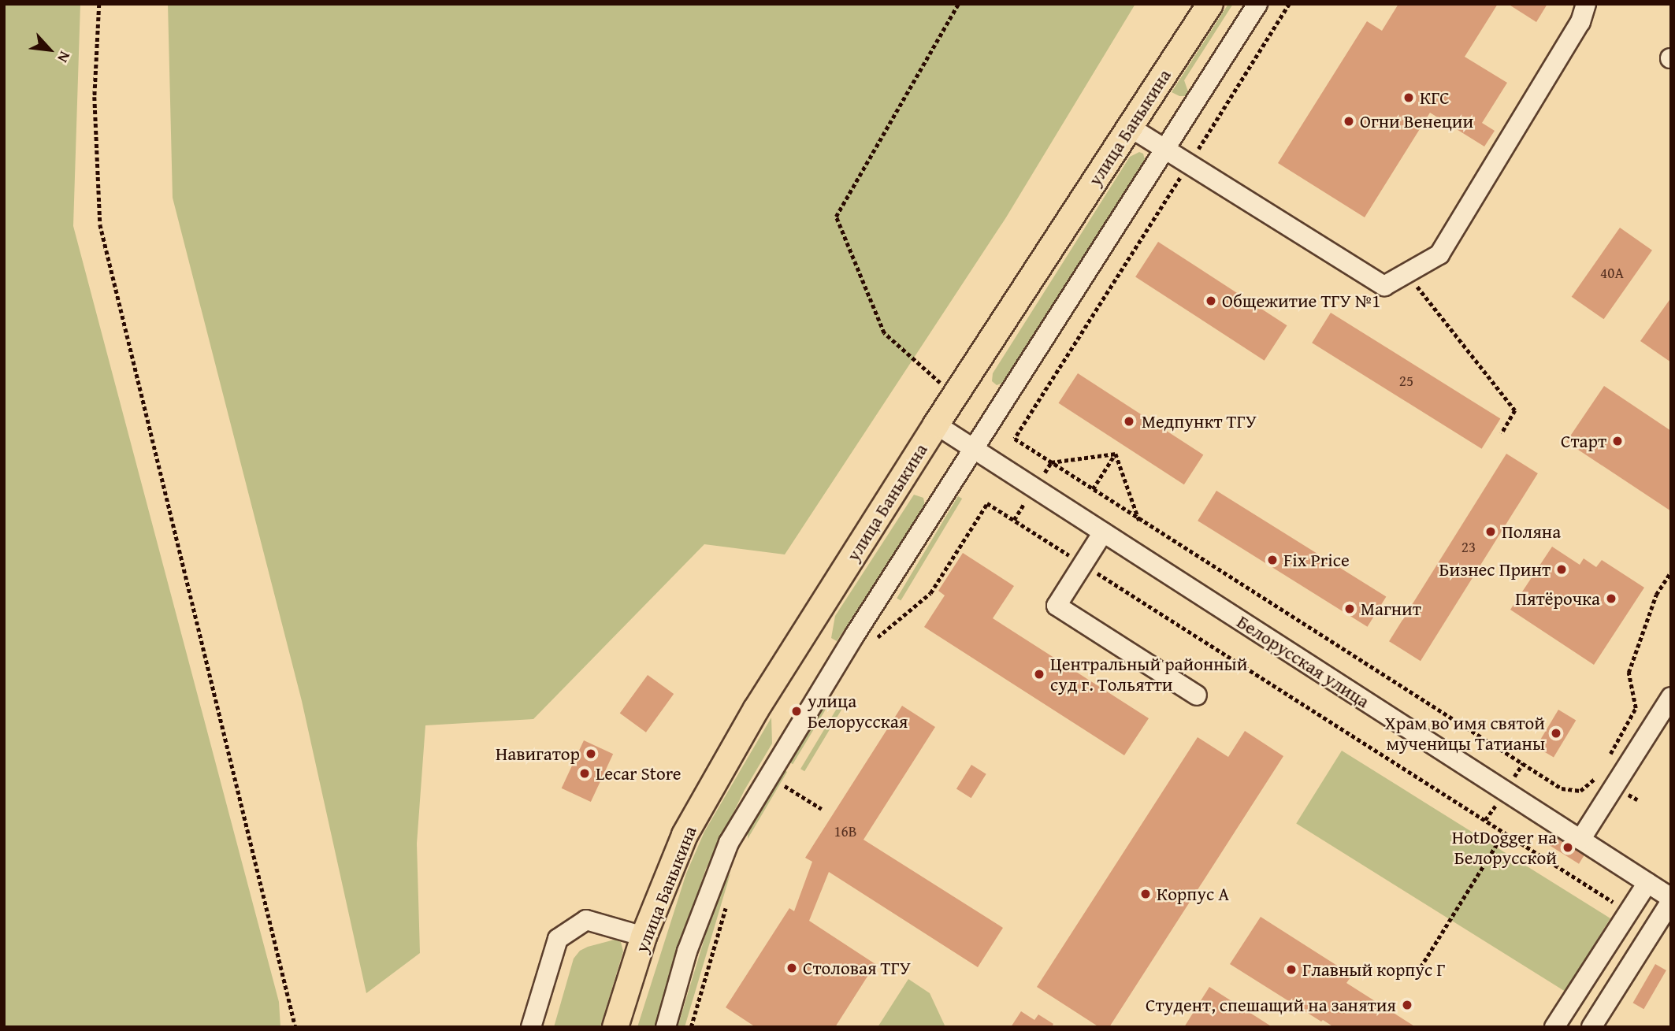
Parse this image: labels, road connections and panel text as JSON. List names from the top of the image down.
{
  "streets": {
    "main road": ["улица Баныкина"],
    "street": ["Белорусская улица"]
  },
  "crossings": [
    ["улица Баныкина", "Белорусская улица"]
  ],
  "places": [
    "КГС",
    "Огни Венеции",
    "Общежитие ТГУ №1",
    "Медпункт ТГУ",
    "Старт",
    "Поляна",
    "Fix Price",
    "Бизнес Принт",
    "Пятёрочка",
    "Магнит",
    "Центральный районный суд г. Тольятти",
    "улица Белорусская",
    "Храм во имя святой мученицы Татианы",
    "Навигатор",
    "Lecar Store",
    "HotDogger на Белорусской",
    "Корпус А",
    "Столовая ТГУ",
    "Главный корпус Г",
    "Студент, спешащий на занятия"
  ],
  "house_numbers": [
    "40А",
    "25",
    "23",
    "16В"
  ],
  "north": "bottom right"
}
